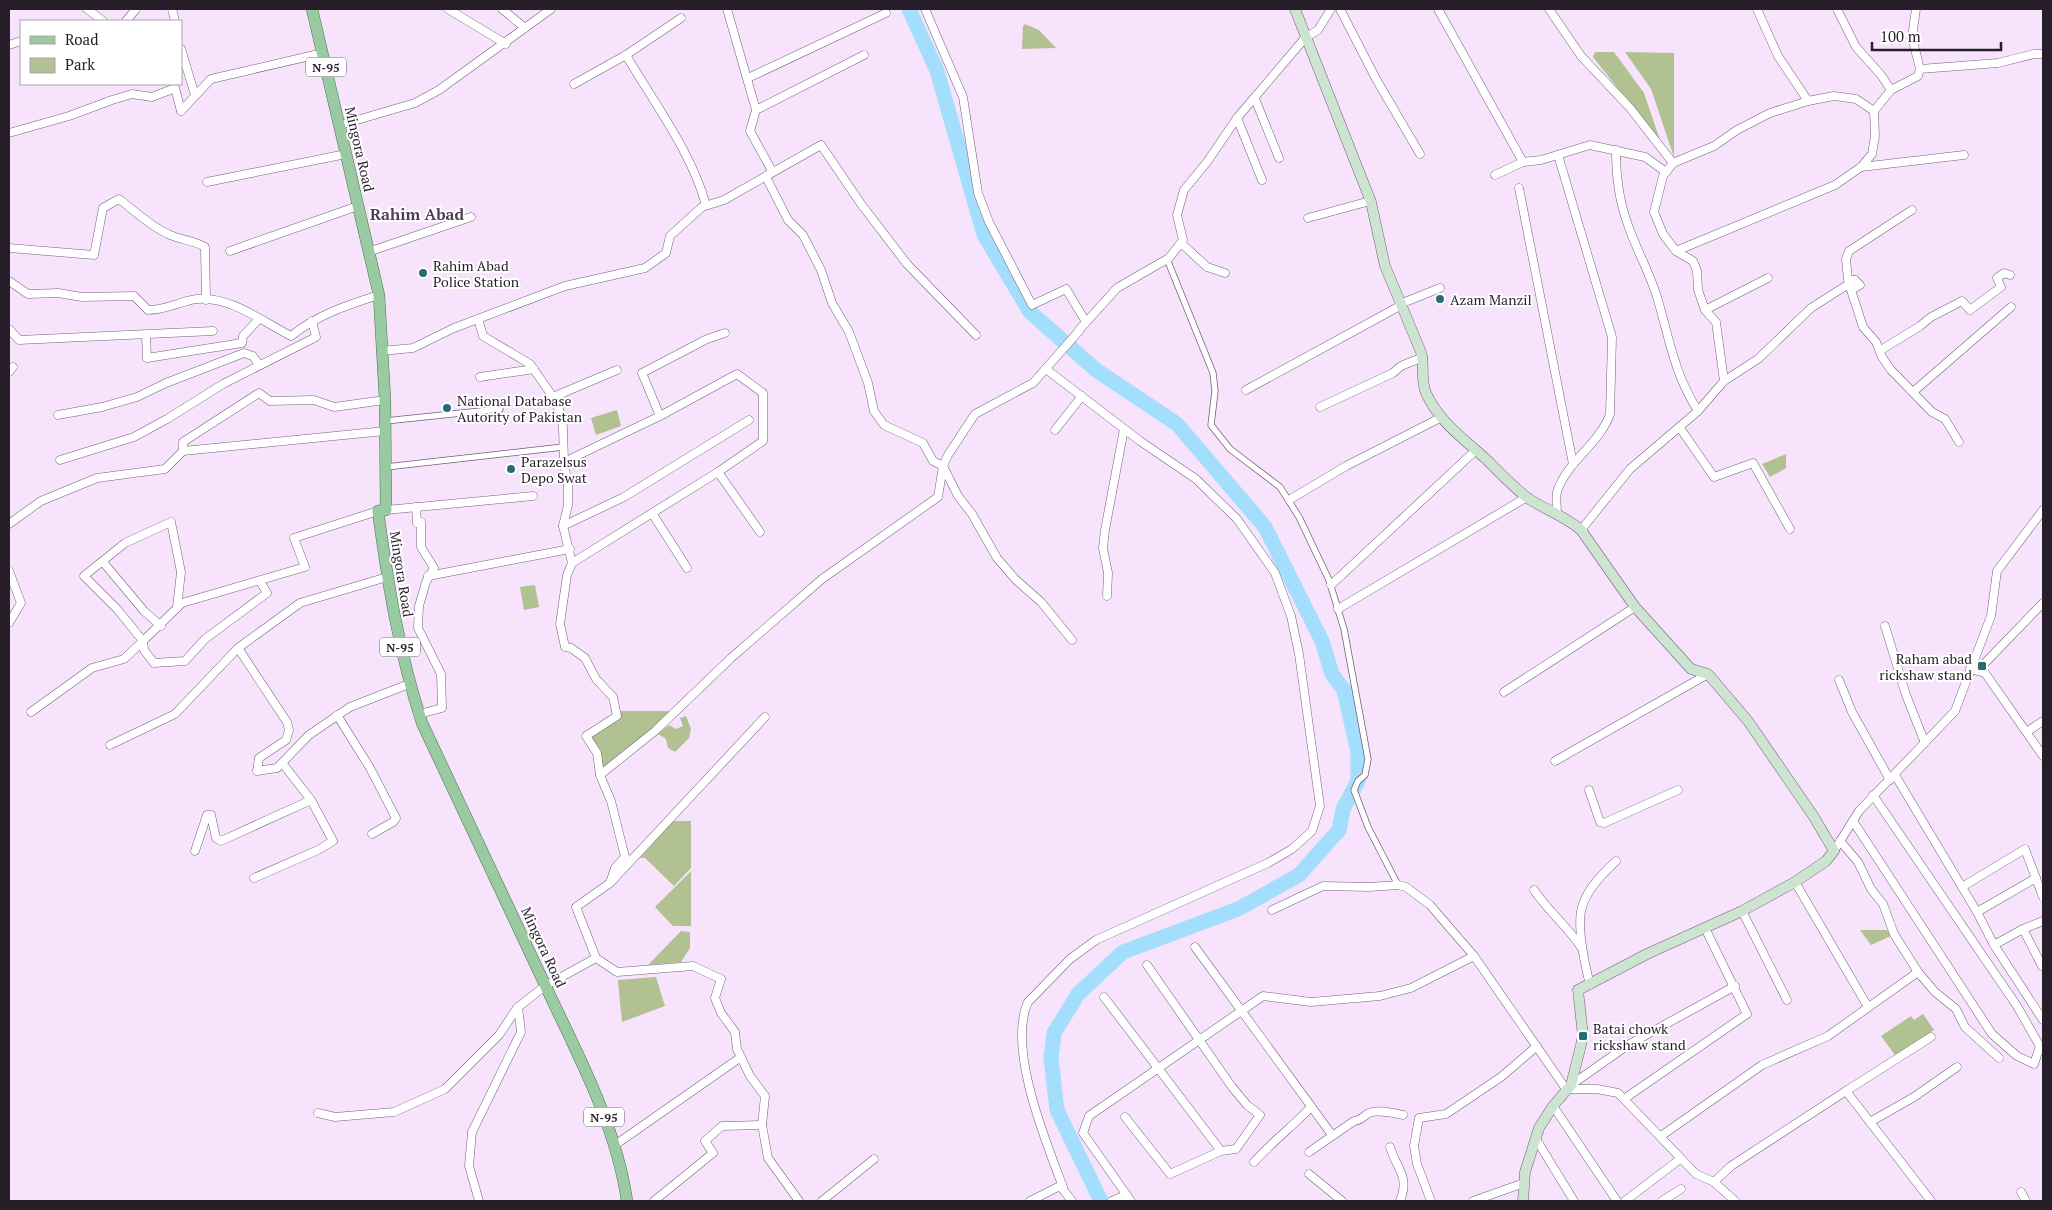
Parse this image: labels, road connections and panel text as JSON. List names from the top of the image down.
{
  "streets": {
    "main road": ["N-95", "Mingora Road"]
  },
  "districts": ["Rahim Abad"],
  "places": {
    "other": [
      "Rahim Abad Police Station",
      "Azam Manzil",
      "National Database Autority of Pakistan",
      "Parazelsus Depo Swat"
    ],
    "transit": ["Raham abad rickshaw stand", "Batai chowk rickshaw stand"]
  },
  "legend": ["Road", "Park"],
  "scale_bar": "100 m"
}
